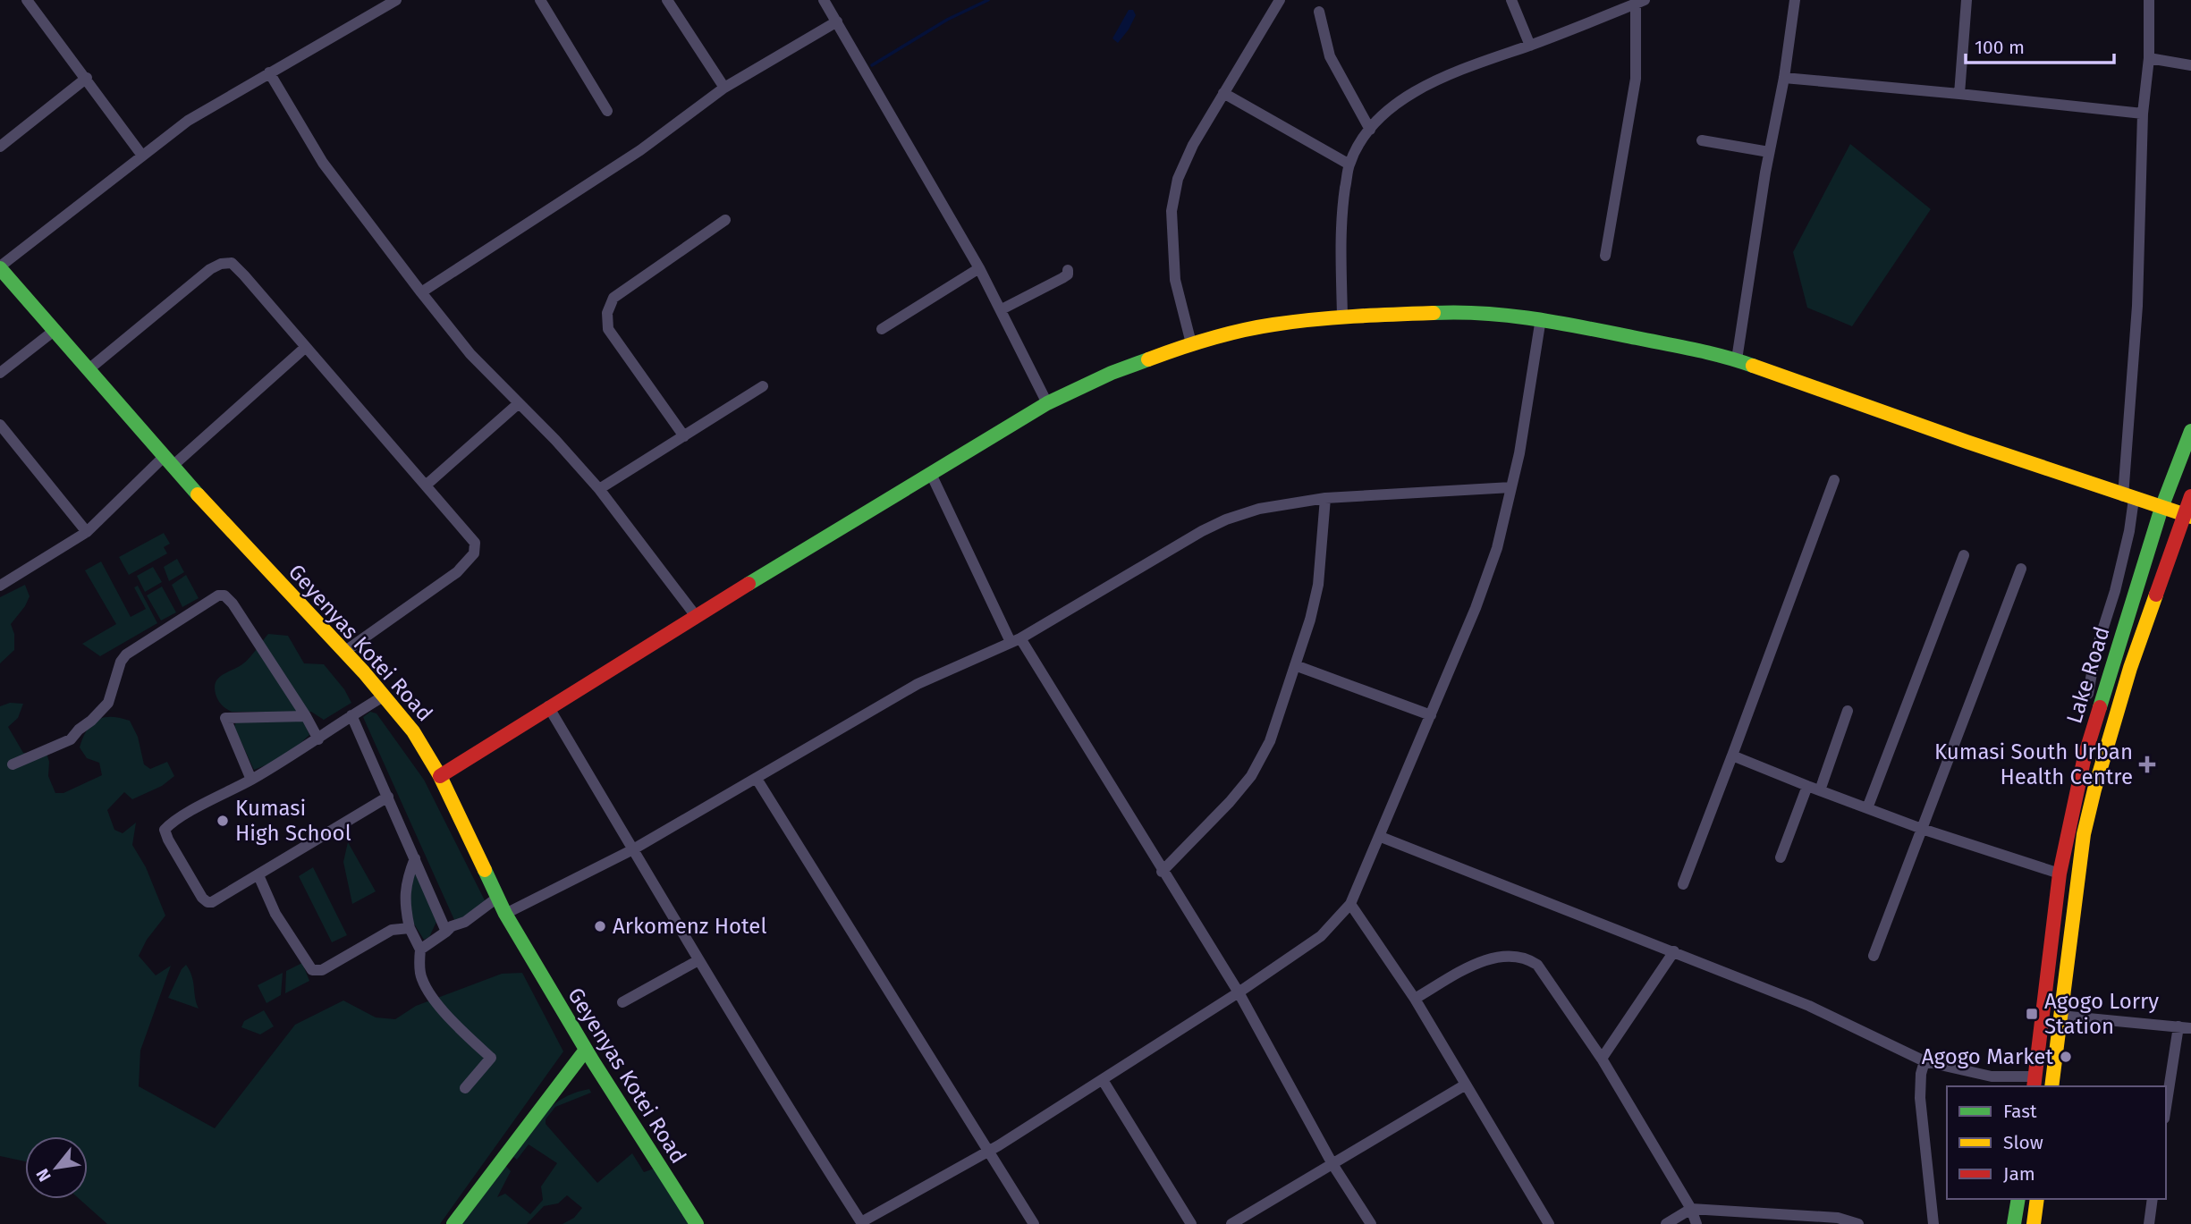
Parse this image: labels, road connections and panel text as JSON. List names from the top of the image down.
{
  "streets": {
    "street": ["Geyenyas Kotei Road", "Lake Road"]
  },
  "places": {
    "health": ["Kumasi South Urban Health Centre"],
    "other": ["Kumasi High School", "Arkomenz Hotel", "Agogo Market"],
    "transit": ["Agogo Lorry Station"]
  },
  "legend": ["Fast", "Slow", "Jam"],
  "scale_bar": "100 m",
  "north": "bottom left"
}
